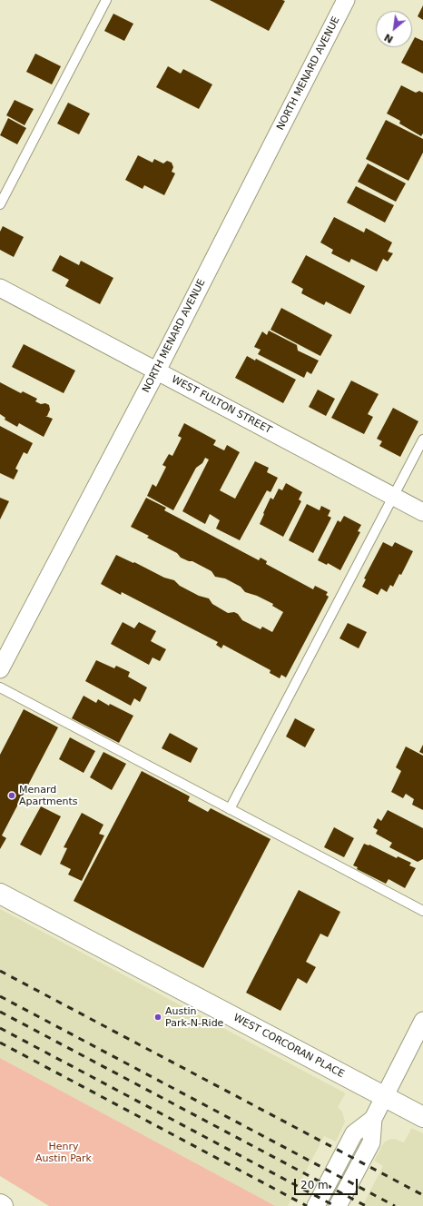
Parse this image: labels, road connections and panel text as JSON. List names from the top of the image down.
{
  "streets": {
    "street": ["NORTH MENARD AVENUE", "WEST FULTON STREET", "WEST CORCORAN PLACE"]
  },
  "crossings": [
    ["NORTH MENARD AVENUE", "WEST FULTON STREET"]
  ],
  "parks": ["Henry Austin Park"],
  "places": ["Menard Apartments", "Austin Park-N-Ride"],
  "scale_bar": "20 m",
  "north": "bottom left"
}
